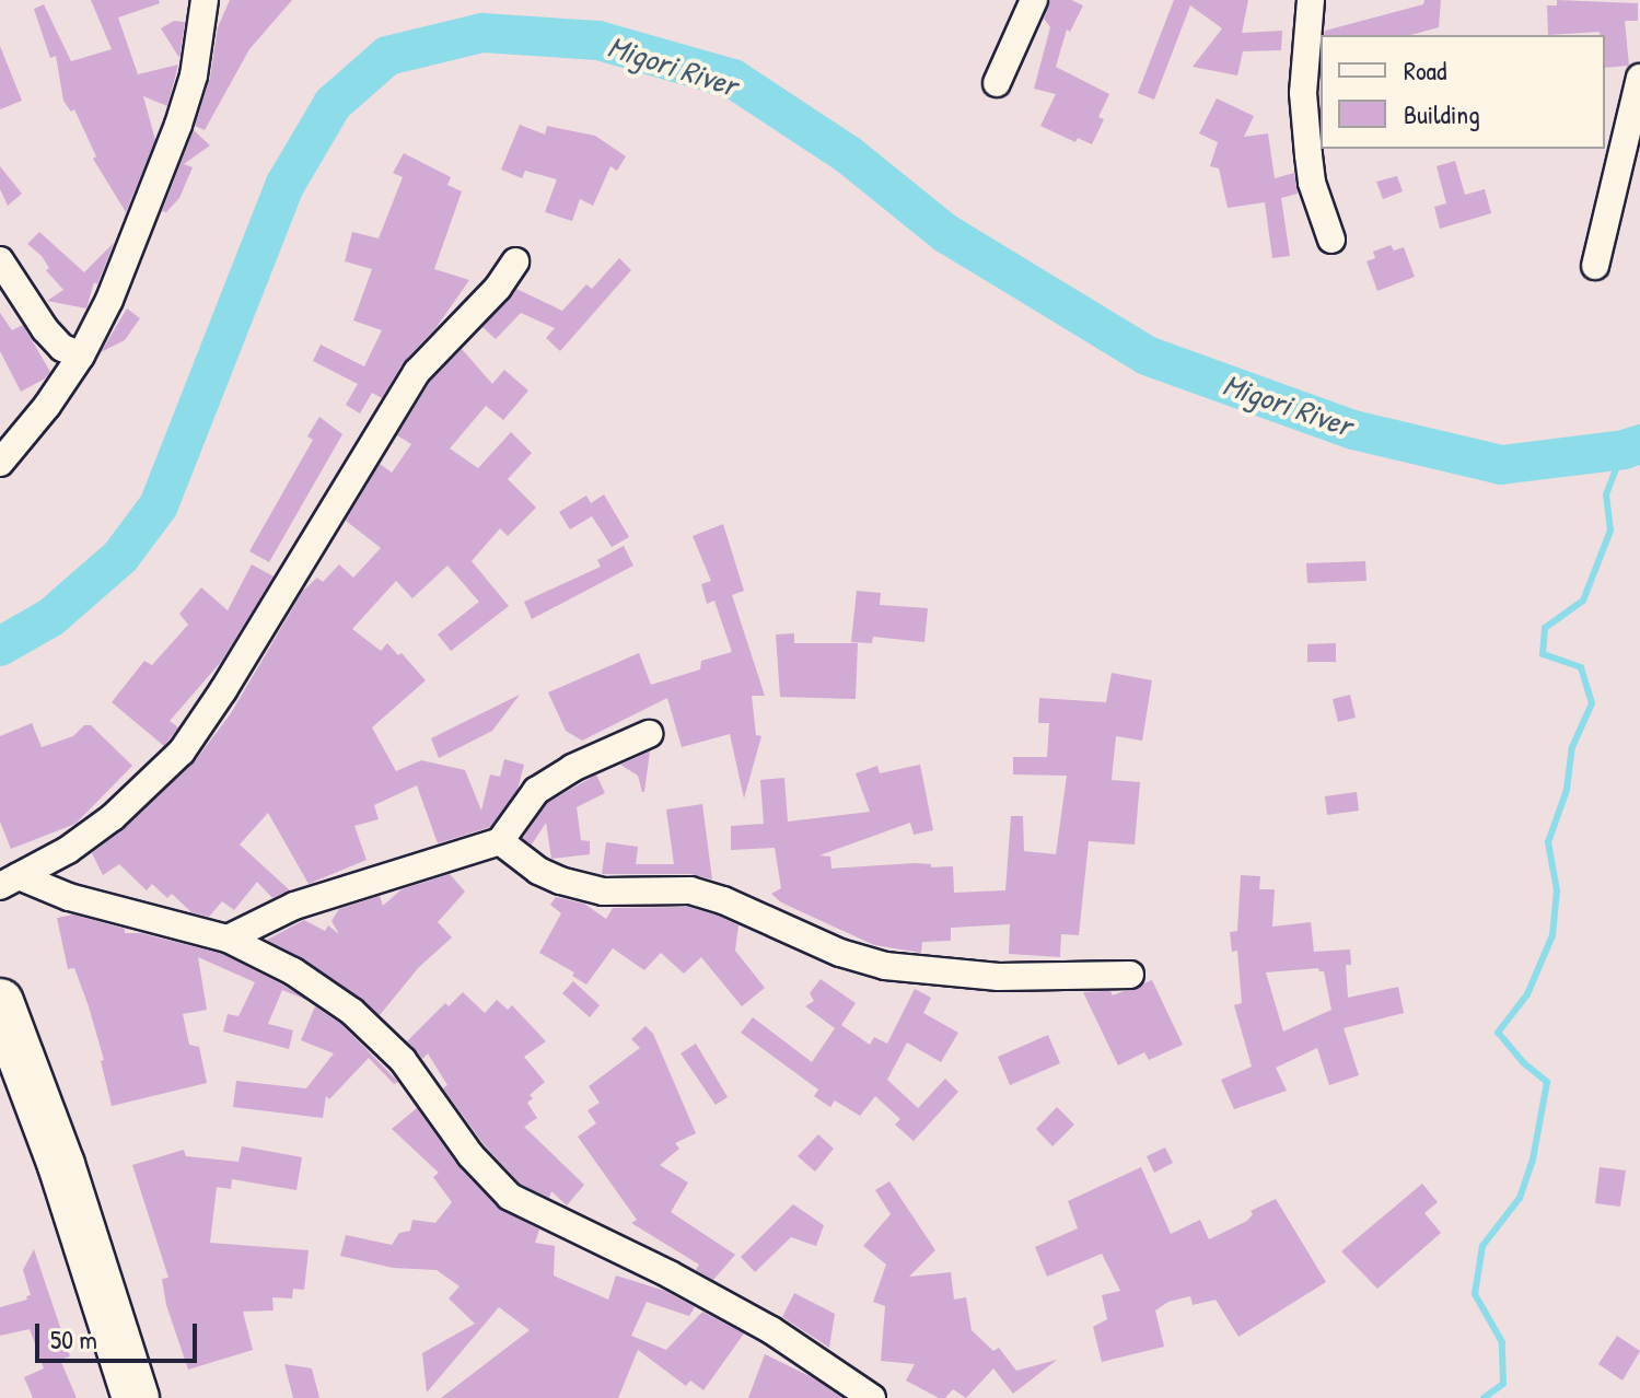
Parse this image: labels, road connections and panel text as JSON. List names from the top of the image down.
{
  "water": ["Migori River"],
  "legend": ["Road", "Building"],
  "scale_bar": "50 m"
}
